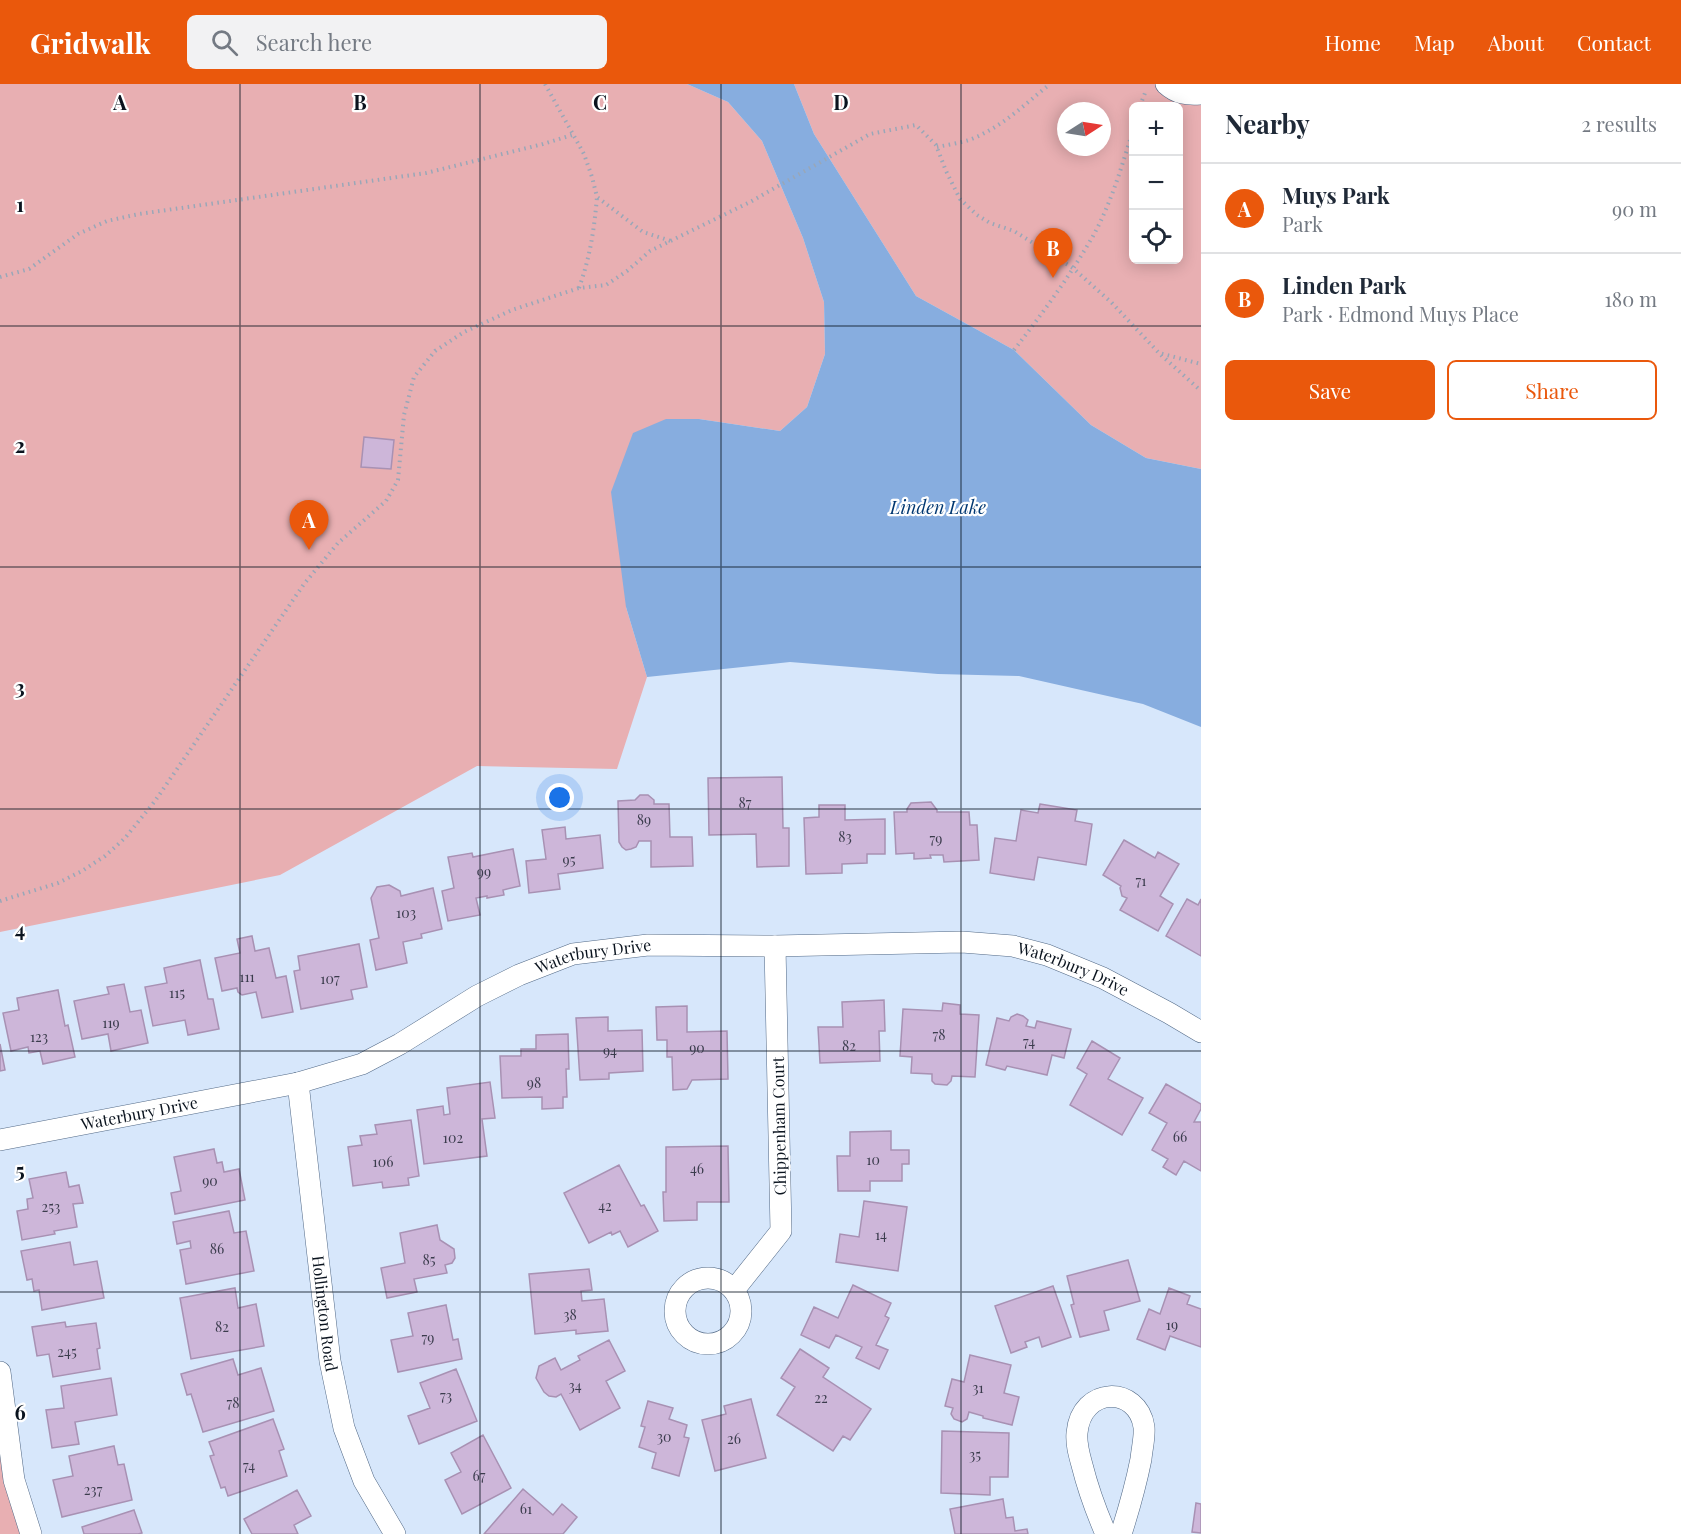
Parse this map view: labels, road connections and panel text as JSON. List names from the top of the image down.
{
  "streets": {
    "street": ["Waterbury Drive", "Chippenham Court", "Hollington Road"]
  },
  "crossings": [
    ["Waterbury Drive", "Chippenham Court"],
    ["Waterbury Drive", "Hollington Road"]
  ],
  "water": ["Linden Lake"],
  "house_numbers": [
    "87",
    "89",
    "83",
    "79",
    "95",
    "99",
    "71",
    "103",
    "111",
    "107",
    "115",
    "119",
    "78",
    "123",
    "74",
    "82",
    "90",
    "94",
    "98",
    "66",
    "102",
    "10",
    "106",
    "46",
    "90",
    "42",
    "253",
    "14",
    "86",
    "85",
    "38",
    "19",
    "82",
    "79",
    "245",
    "34",
    "31",
    "73",
    "22",
    "78",
    "30",
    "26",
    "35",
    "74",
    "67",
    "237",
    "61"
  ],
  "north": "right",
  "page": {
    "header": "Gridwalk",
    "search": "Search here",
    "nav": [
      "Home",
      "Map",
      "About",
      "Contact"
    ],
    "heading": ["Nearby", "2 results"],
    "map_buttons": ["+", "−"],
    "list": [
      {
        "mark": "A",
        "name": "Muys Park",
        "note": "Park",
        "value": "90 m"
      },
      {
        "mark": "B",
        "name": "Linden Park",
        "note": "Park · Edmond Muys Place",
        "value": "180 m"
      }
    ],
    "pins": ["B", "A"],
    "buttons": ["Save", "Share"]
  },
  "grid": {
    "columns": [
      "A",
      "B",
      "C",
      "D"
    ],
    "rows": [
      "1",
      "2",
      "3",
      "4",
      "5",
      "6"
    ]
  }
}
